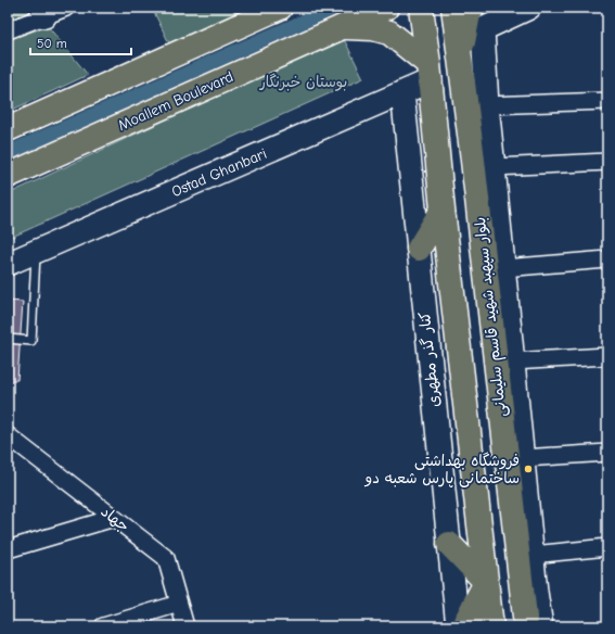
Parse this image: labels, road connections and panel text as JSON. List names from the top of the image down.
{
  "streets": {
    "main road": ["Moallem Boulevard", "بلوار سپهبد شهید قاسم سلیمانی"],
    "street": ["Ostad Ghanbari", "کنار گذر مطهری", "جهاد"]
  },
  "crossings": [
    ["Ostad Ghanbari", "کنار گذر مطهری"]
  ],
  "parks": ["بوستان خبرنگار"],
  "places": ["فروشگاه بهداشتی ساختمانی پارس شعبه دو"],
  "scale_bar": "50 m"
}
